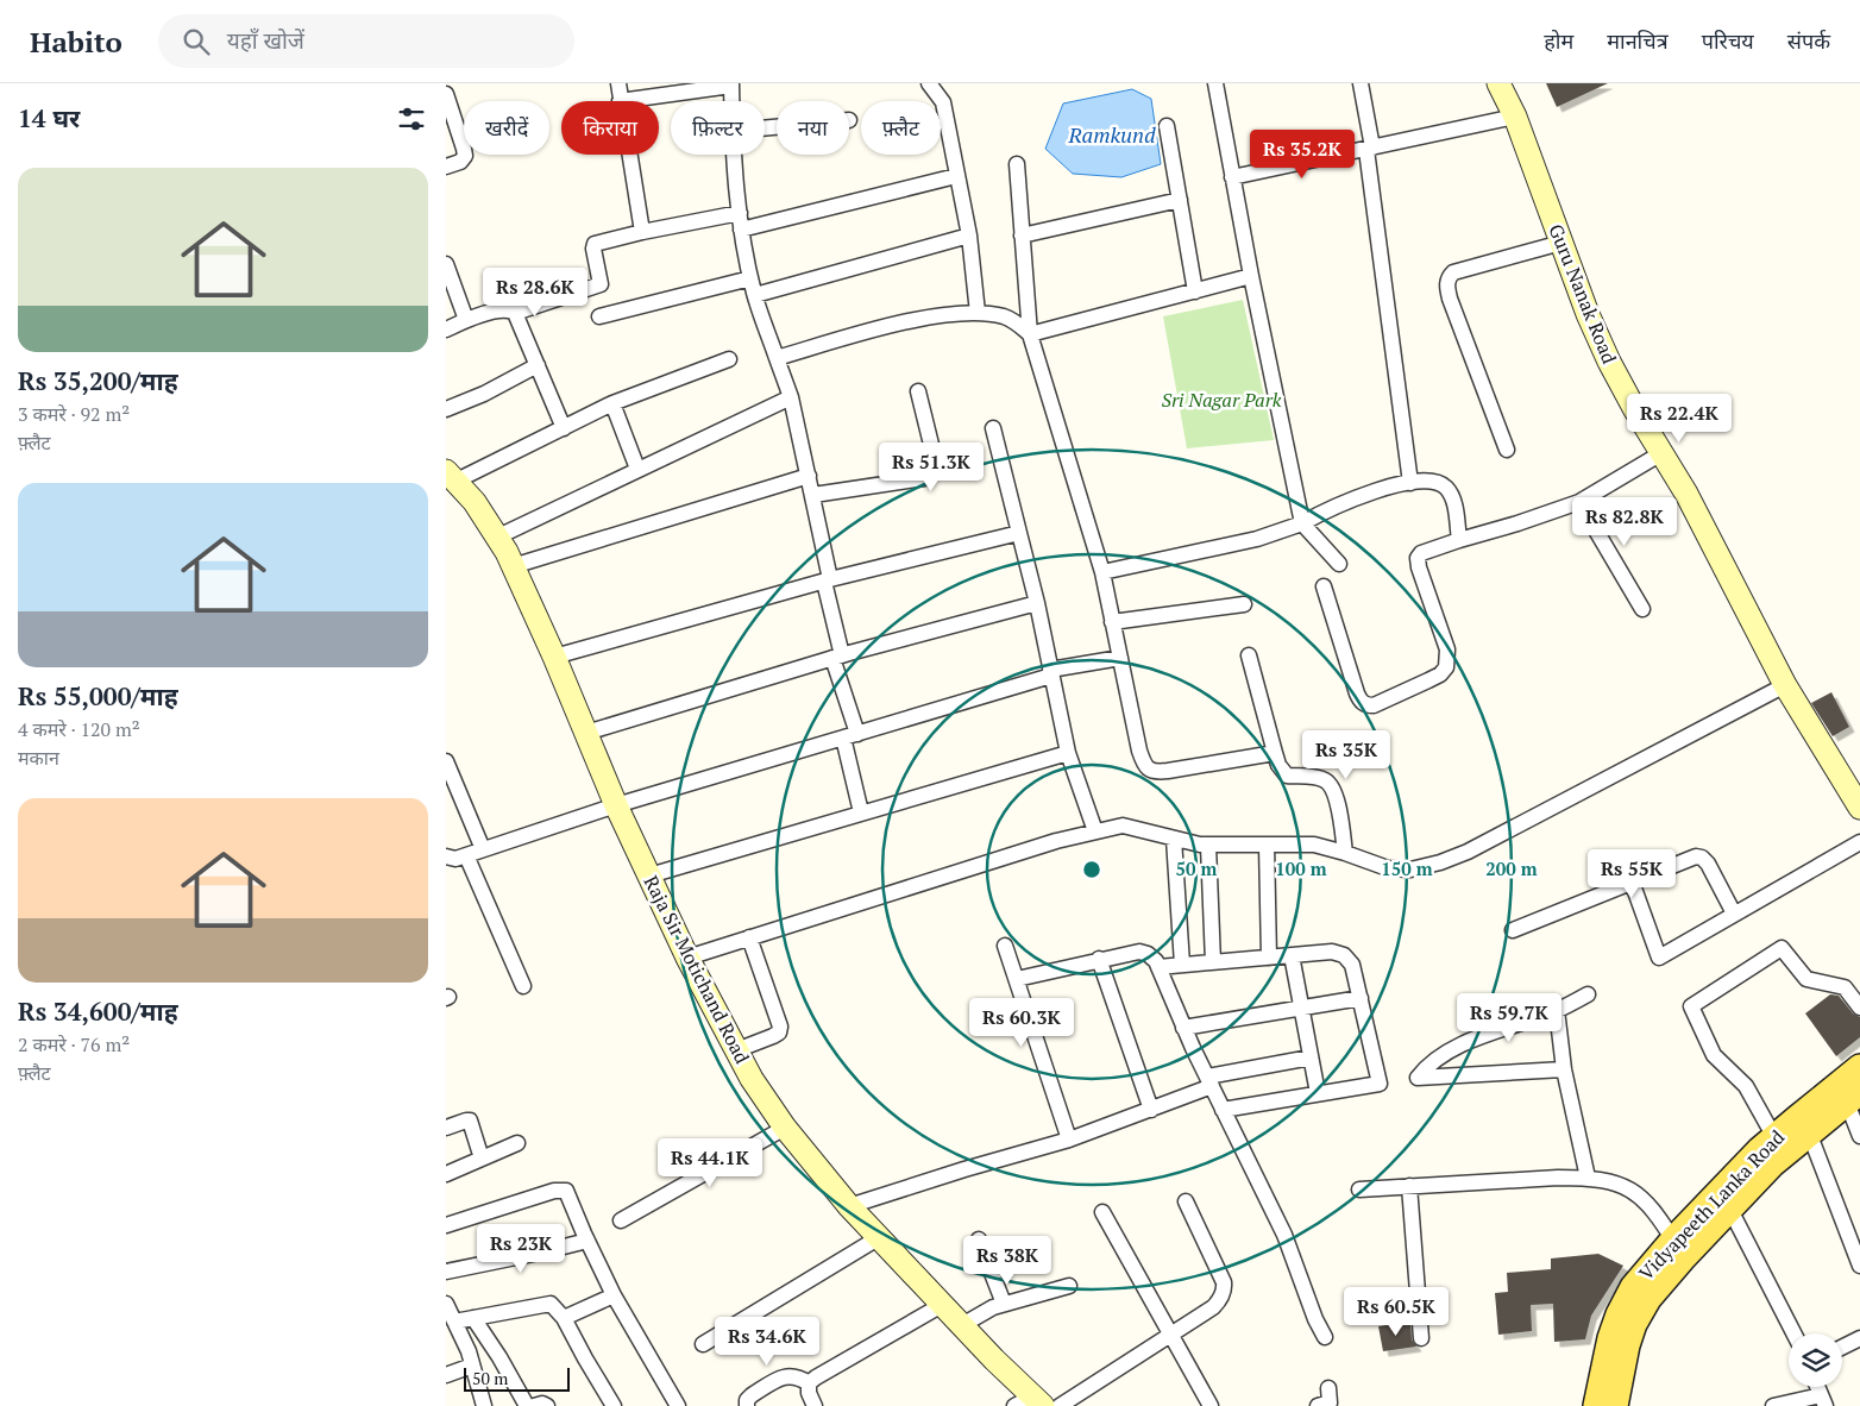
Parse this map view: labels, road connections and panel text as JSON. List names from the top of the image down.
{
  "streets": {
    "main road": ["Vidyapeeth Lanka Road"],
    "street": ["Guru Nanak Road", "Raja Sir Motichand Road"]
  },
  "water": ["Ramkund"],
  "parks": ["Sri Nagar Park"],
  "scale_bar": "50 m",
  "page": {
    "header": "Habito",
    "search": "यहाँ खोजें",
    "nav": [
      "होम",
      "मानचित्र",
      "परिचय",
      "संपर्क"
    ],
    "heading": "14 घर",
    "chip": [
      "खरीदें",
      "किराया",
      "फ़िल्टर",
      "नया",
      "फ़्लैट"
    ],
    "price": [
      "Rs 35.2K",
      "Rs 28.6K",
      "Rs 22.4K",
      "Rs 51.3K",
      "Rs 82.8K",
      "Rs 35K",
      "Rs 55K",
      "Rs 59.7K",
      "Rs 60.3K",
      "Rs 44.1K",
      "Rs 23K",
      "Rs 38K",
      "Rs 60.5K",
      "Rs 34.6K"
    ],
    "list": [
      {
        "name": "Rs 35,200/माह",
        "note": "3 कमरे · 92 m² · फ़्लैट"
      },
      {
        "name": "Rs 55,000/माह",
        "note": "4 कमरे · 120 m² · मकान"
      },
      {
        "name": "Rs 34,600/माह",
        "note": "2 कमरे · 76 m² · फ़्लैट"
      }
    ],
    "scale": "50 m"
  },
  "rings": [
    "50 m",
    "100 m",
    "150 m",
    "200 m"
  ]
}
